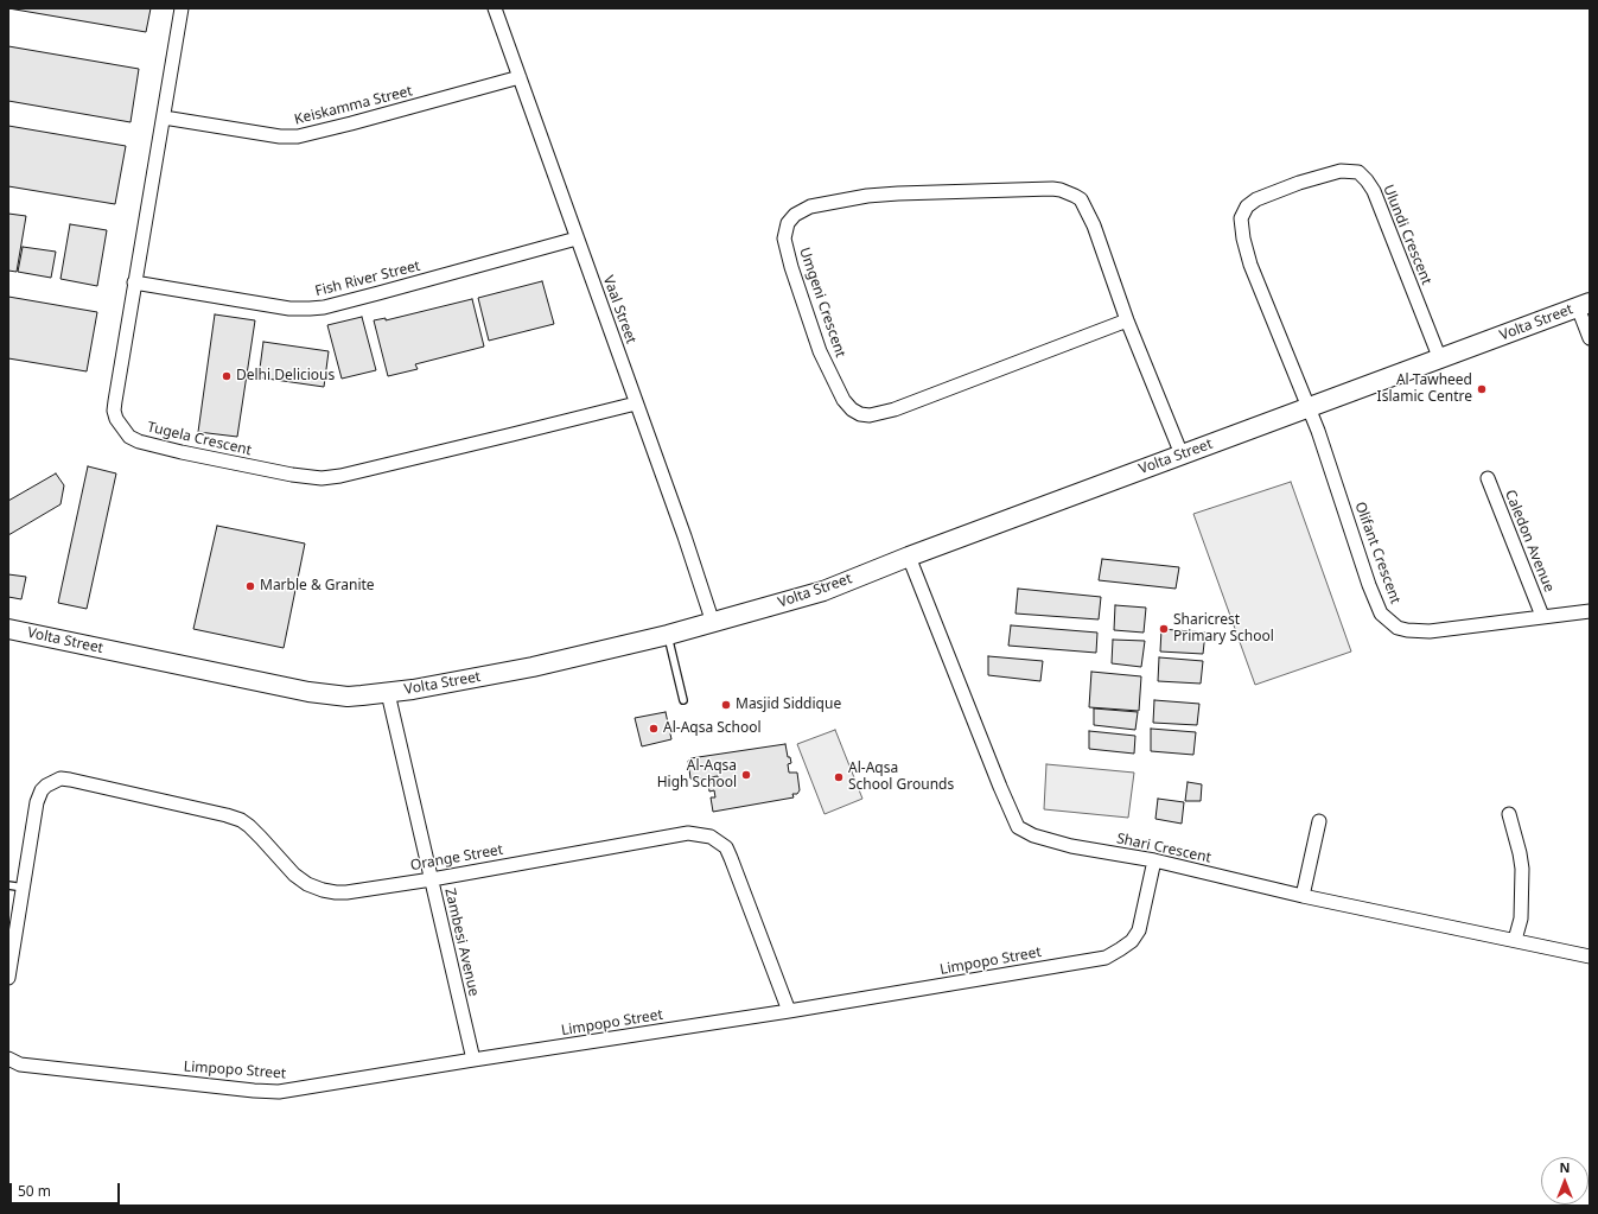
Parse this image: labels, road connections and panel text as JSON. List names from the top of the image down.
{
  "streets": {
    "street": [
      "Keiskamma Street",
      "Ulundi Crescent",
      "Fish River Street",
      "Umgeni Crescent",
      "Vaal Street",
      "Volta Street",
      "Tugela Crescent",
      "Caledon Avenue",
      "Olifant Crescent",
      "Shari Crescent",
      "Orange Street",
      "Zambesi Avenue",
      "Limpopo Street"
    ]
  },
  "crossings": [
    ["Keiskamma Street", "Vaal Street"],
    ["Keiskamma Street", "Tugela Crescent"],
    ["Ulundi Crescent", "Volta Street"],
    ["Ulundi Crescent", "Olifant Crescent"],
    ["Fish River Street", "Vaal Street"],
    ["Fish River Street", "Tugela Crescent"],
    ["Umgeni Crescent", "Volta Street"],
    ["Vaal Street", "Volta Street"],
    ["Vaal Street", "Tugela Crescent"],
    ["Volta Street", "Olifant Crescent"],
    ["Volta Street", "Shari Crescent"],
    ["Volta Street", "Zambesi Avenue"],
    ["Caledon Avenue", "Olifant Crescent"],
    ["Shari Crescent", "Limpopo Street"],
    ["Orange Street", "Zambesi Avenue"],
    ["Orange Street", "Limpopo Street"],
    ["Zambesi Avenue", "Limpopo Street"]
  ],
  "places": [
    "Delhi Delicious",
    "Al Tawheed Islamic Centre",
    "Marble & Granite",
    "Sharicrest Primary School",
    "Masjid Siddique",
    "Al-Aqsa School",
    "Al-Aqsa High School",
    "Al-Aqsa School Grounds"
  ],
  "scale_bar": "50 m",
  "north": "top"
}
